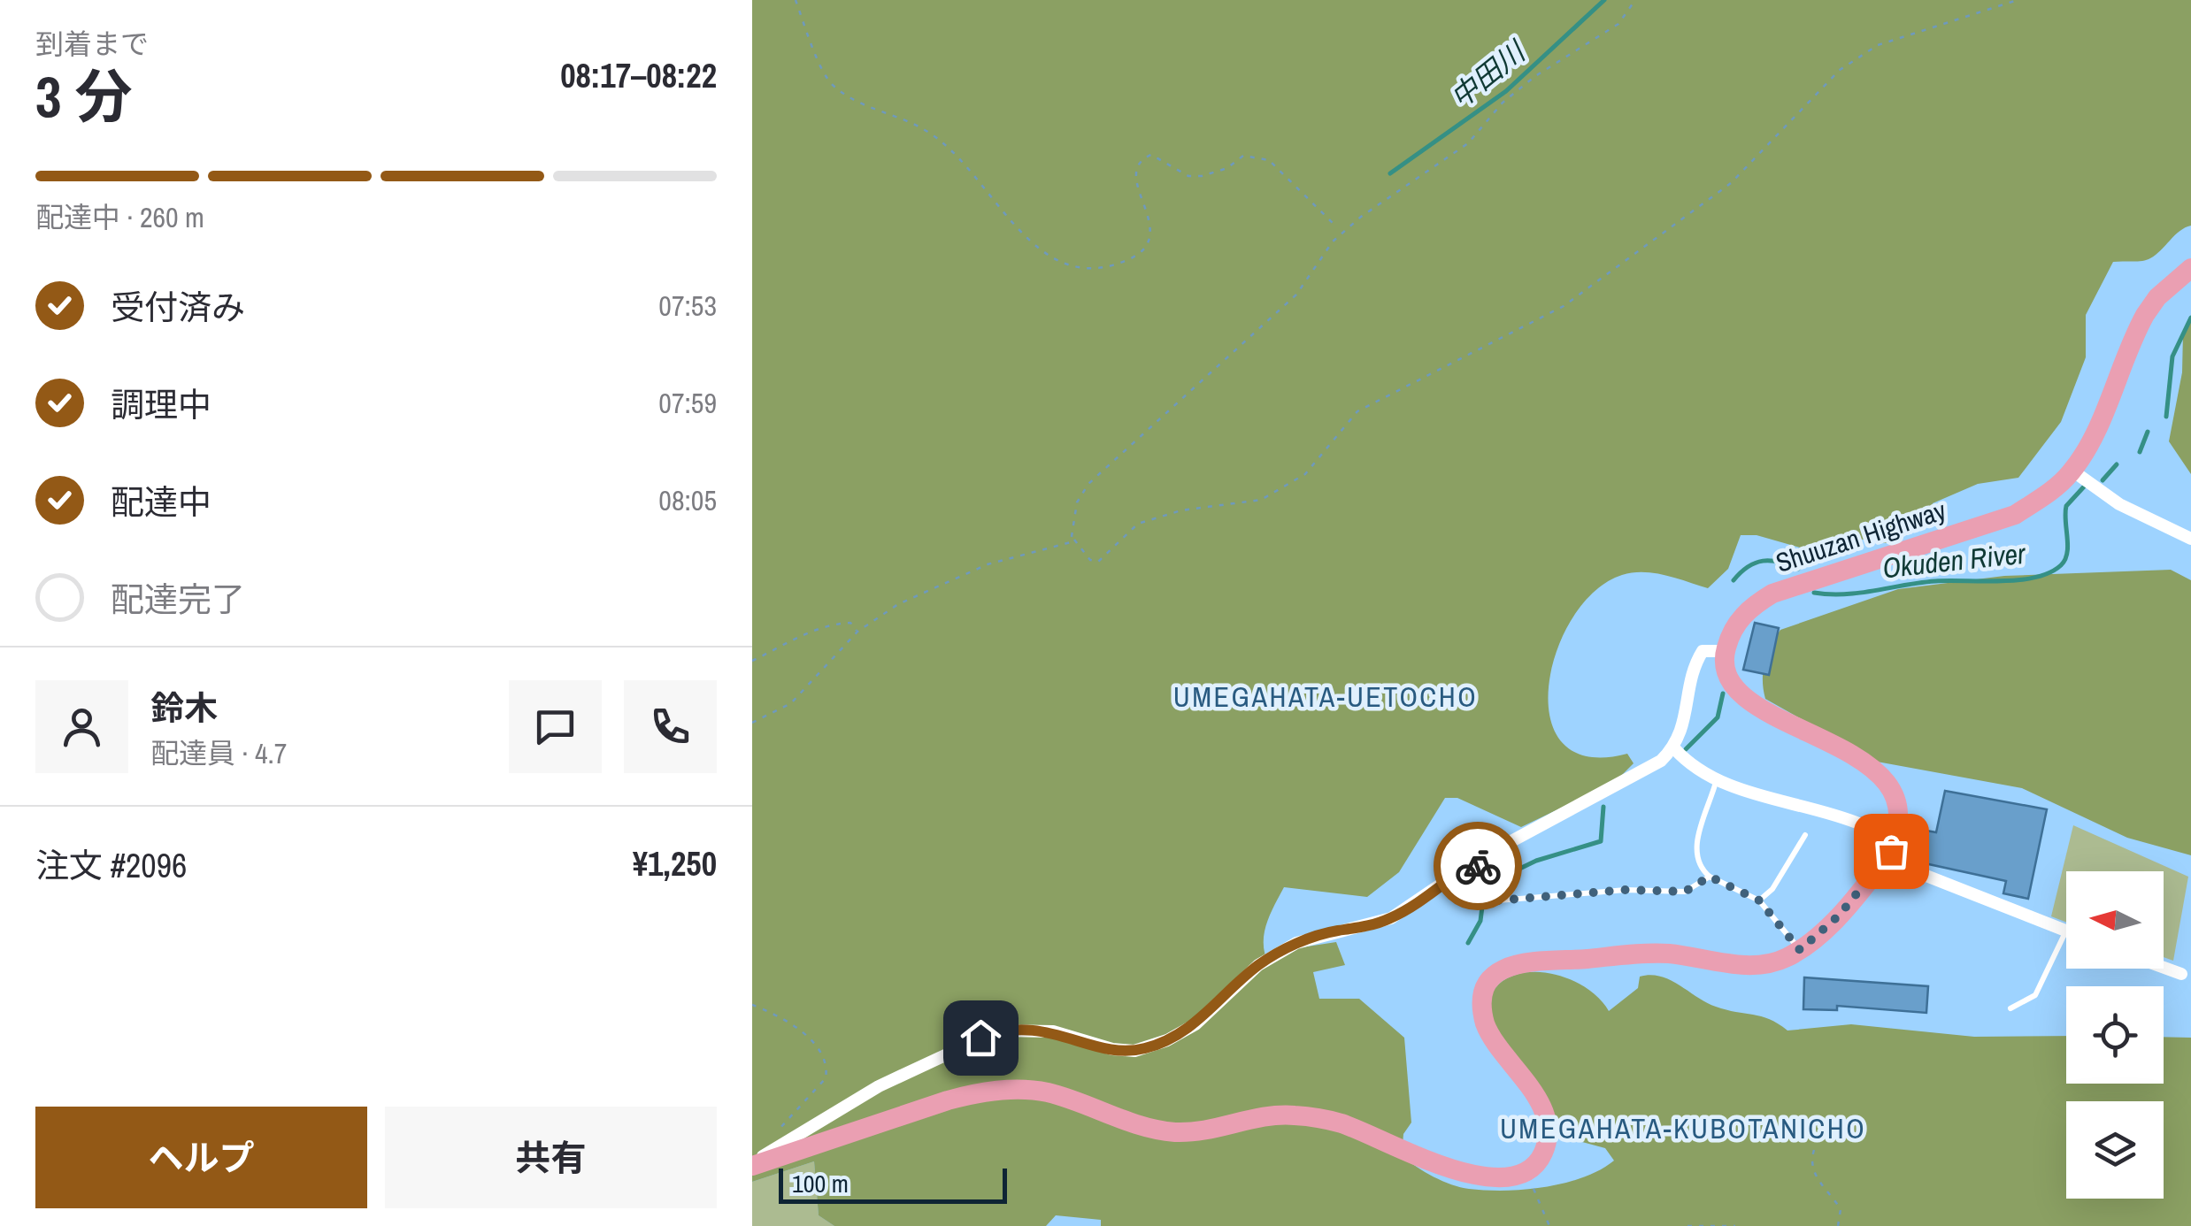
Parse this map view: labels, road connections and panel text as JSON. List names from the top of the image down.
{
  "streets": {
    "highway": ["Shuuzan Highway"]
  },
  "districts": ["UMEGAHATA-UETOCHO", "UMEGAHATA-KUBOTANICHO"],
  "water": ["中田川", "Okuden River"],
  "scale_bar": "100 m",
  "north": "left",
  "page": {
    "heading": ["3 分", "到着まで", "08:17–08:22"],
    "panel": [
      "鈴木",
      "配達員 · 4.7",
      "注文 #2096",
      "¥1,250"
    ],
    "bar": "配達中 · 260 m",
    "list": [
      ["受付済み", "07:53"],
      ["調理中", "07:59"],
      ["配達中", "08:05"],
      "配達完了"
    ],
    "buttons": ["ヘルプ", "共有"],
    "scale": "100 m"
  }
}
